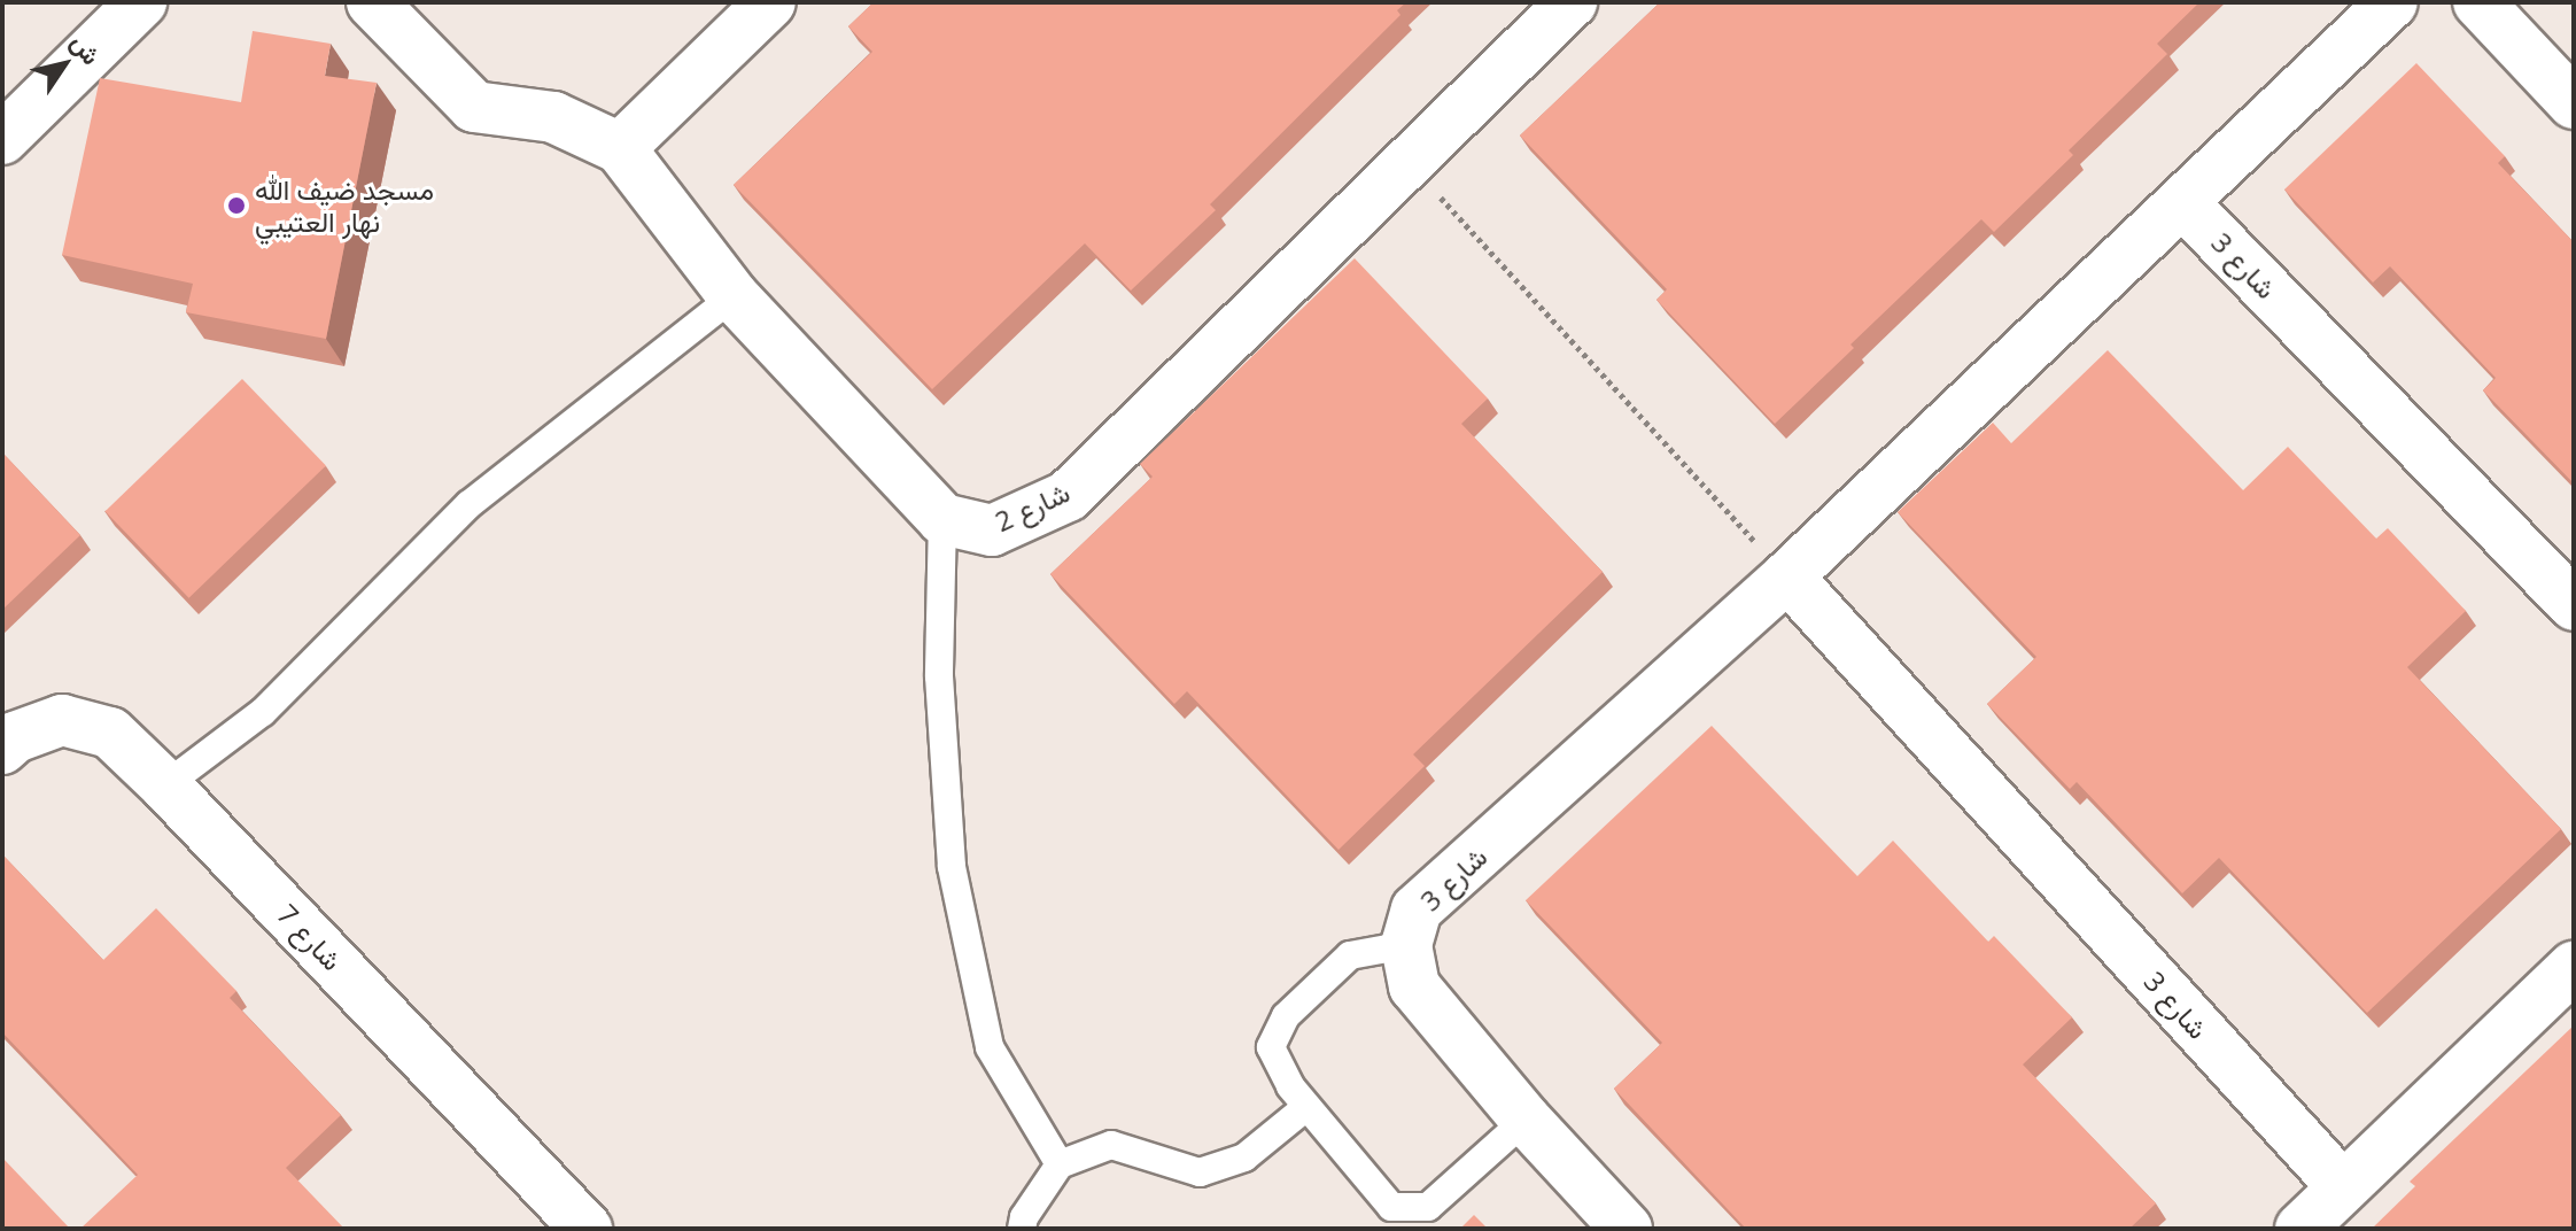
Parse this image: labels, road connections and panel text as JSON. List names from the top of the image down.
{
  "streets": {
    "street": ["شارع 3", "شارع 2", "شارع 7"]
  },
  "places": ["مسجد ضيف الله نهار العتيبي"],
  "north": "top right"
}
